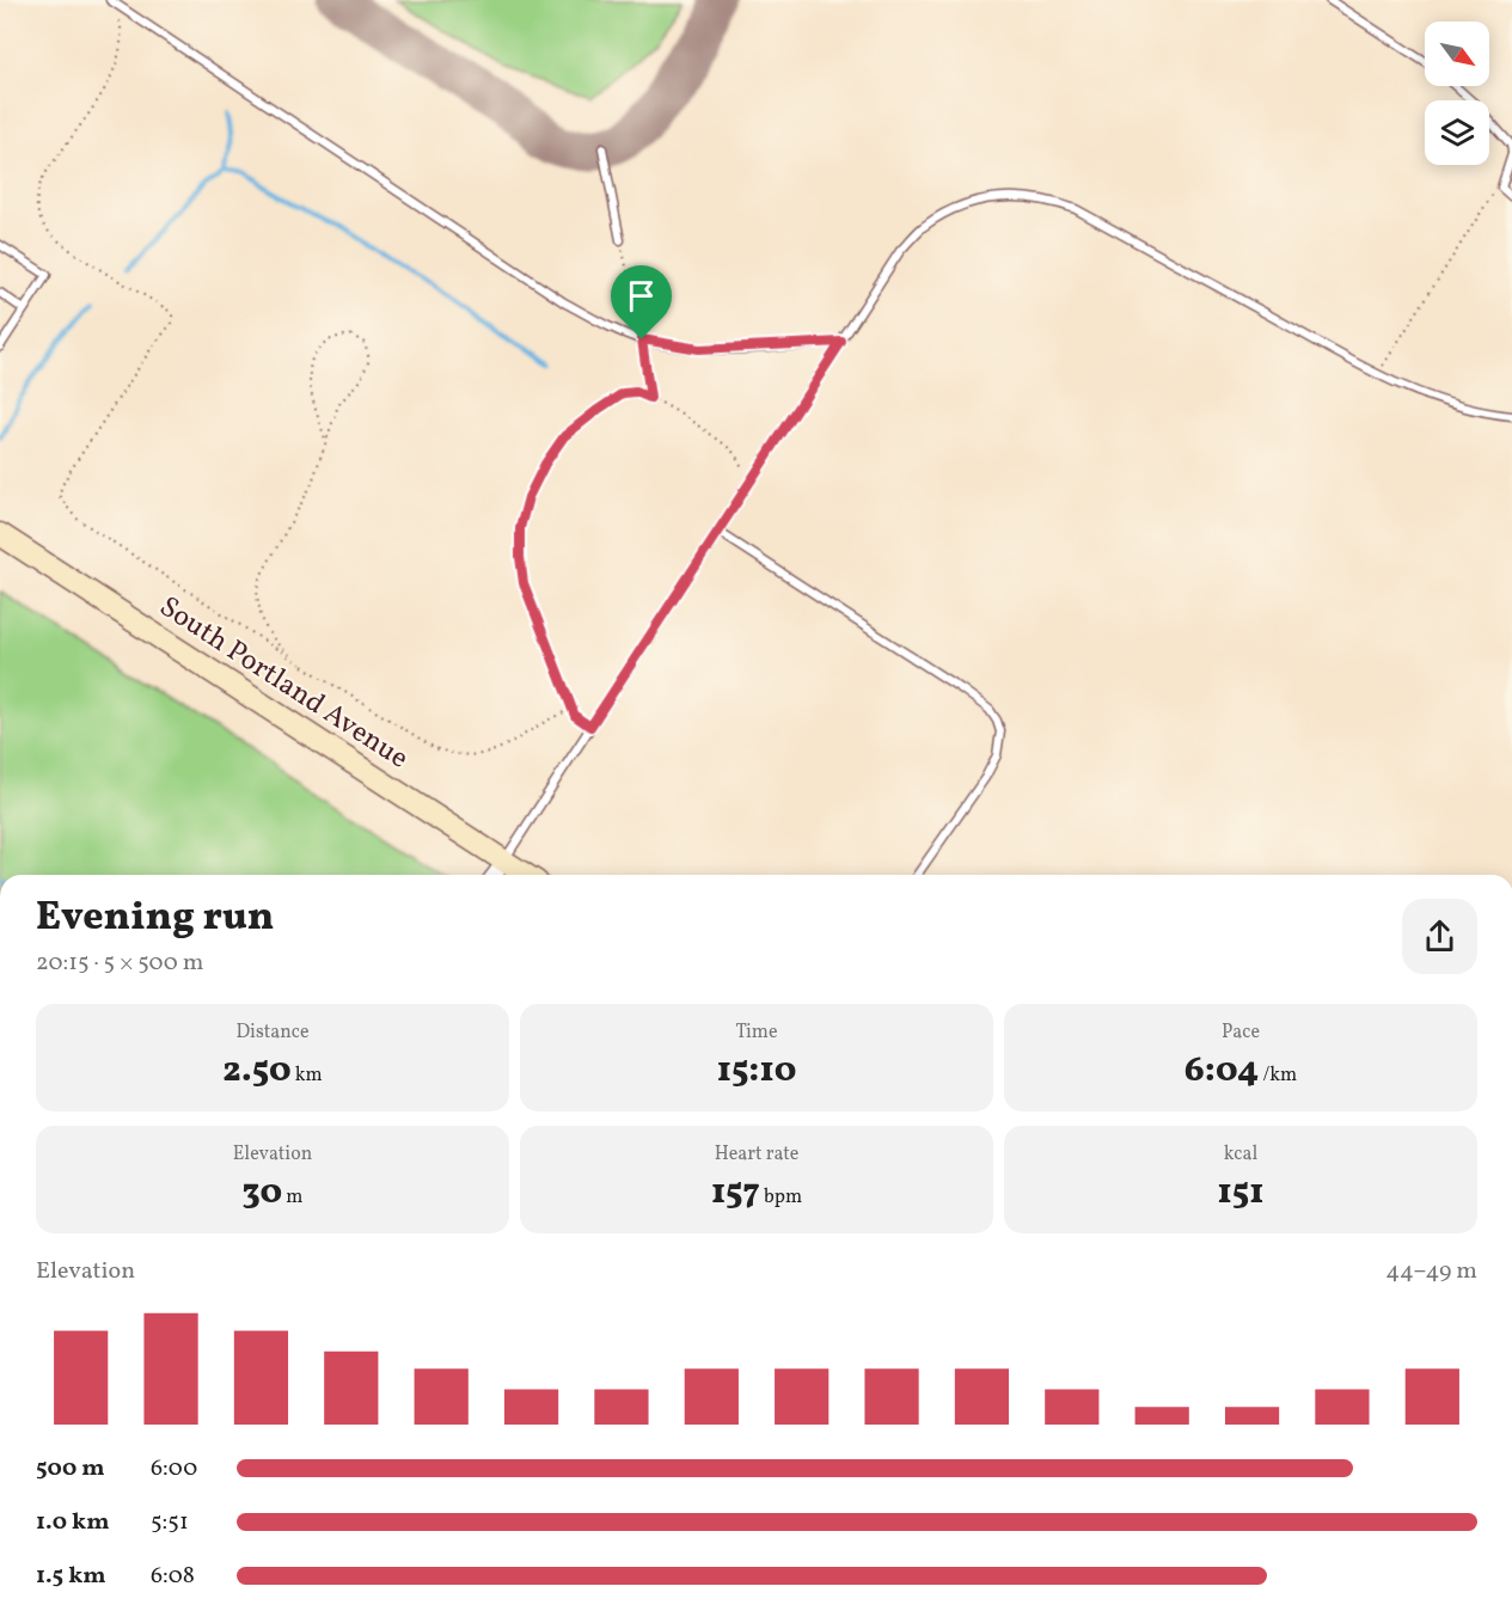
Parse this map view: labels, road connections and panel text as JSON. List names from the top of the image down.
{
  "streets": {
    "main road": ["South Portland Avenue"]
  },
  "north": "bottom right",
  "page": {
    "heading": ["Evening run", "20:15 · 5 × 500 m"],
    "stats": [
      ["Distance", "2.50 km"],
      ["Time", "15:10"],
      ["Pace", "6:04 /km"],
      ["Elevation", "30 m"],
      ["Heart rate", "157 bpm"],
      ["kcal", "151"]
    ],
    "chart": ["Elevation", "44–49 m"],
    "list": [
      {
        "name": "500 m",
        "note": "6:00"
      },
      {
        "name": "1.0 km",
        "note": "5:51"
      },
      {
        "name": "1.5 km",
        "note": "6:08"
      }
    ]
  }
}
